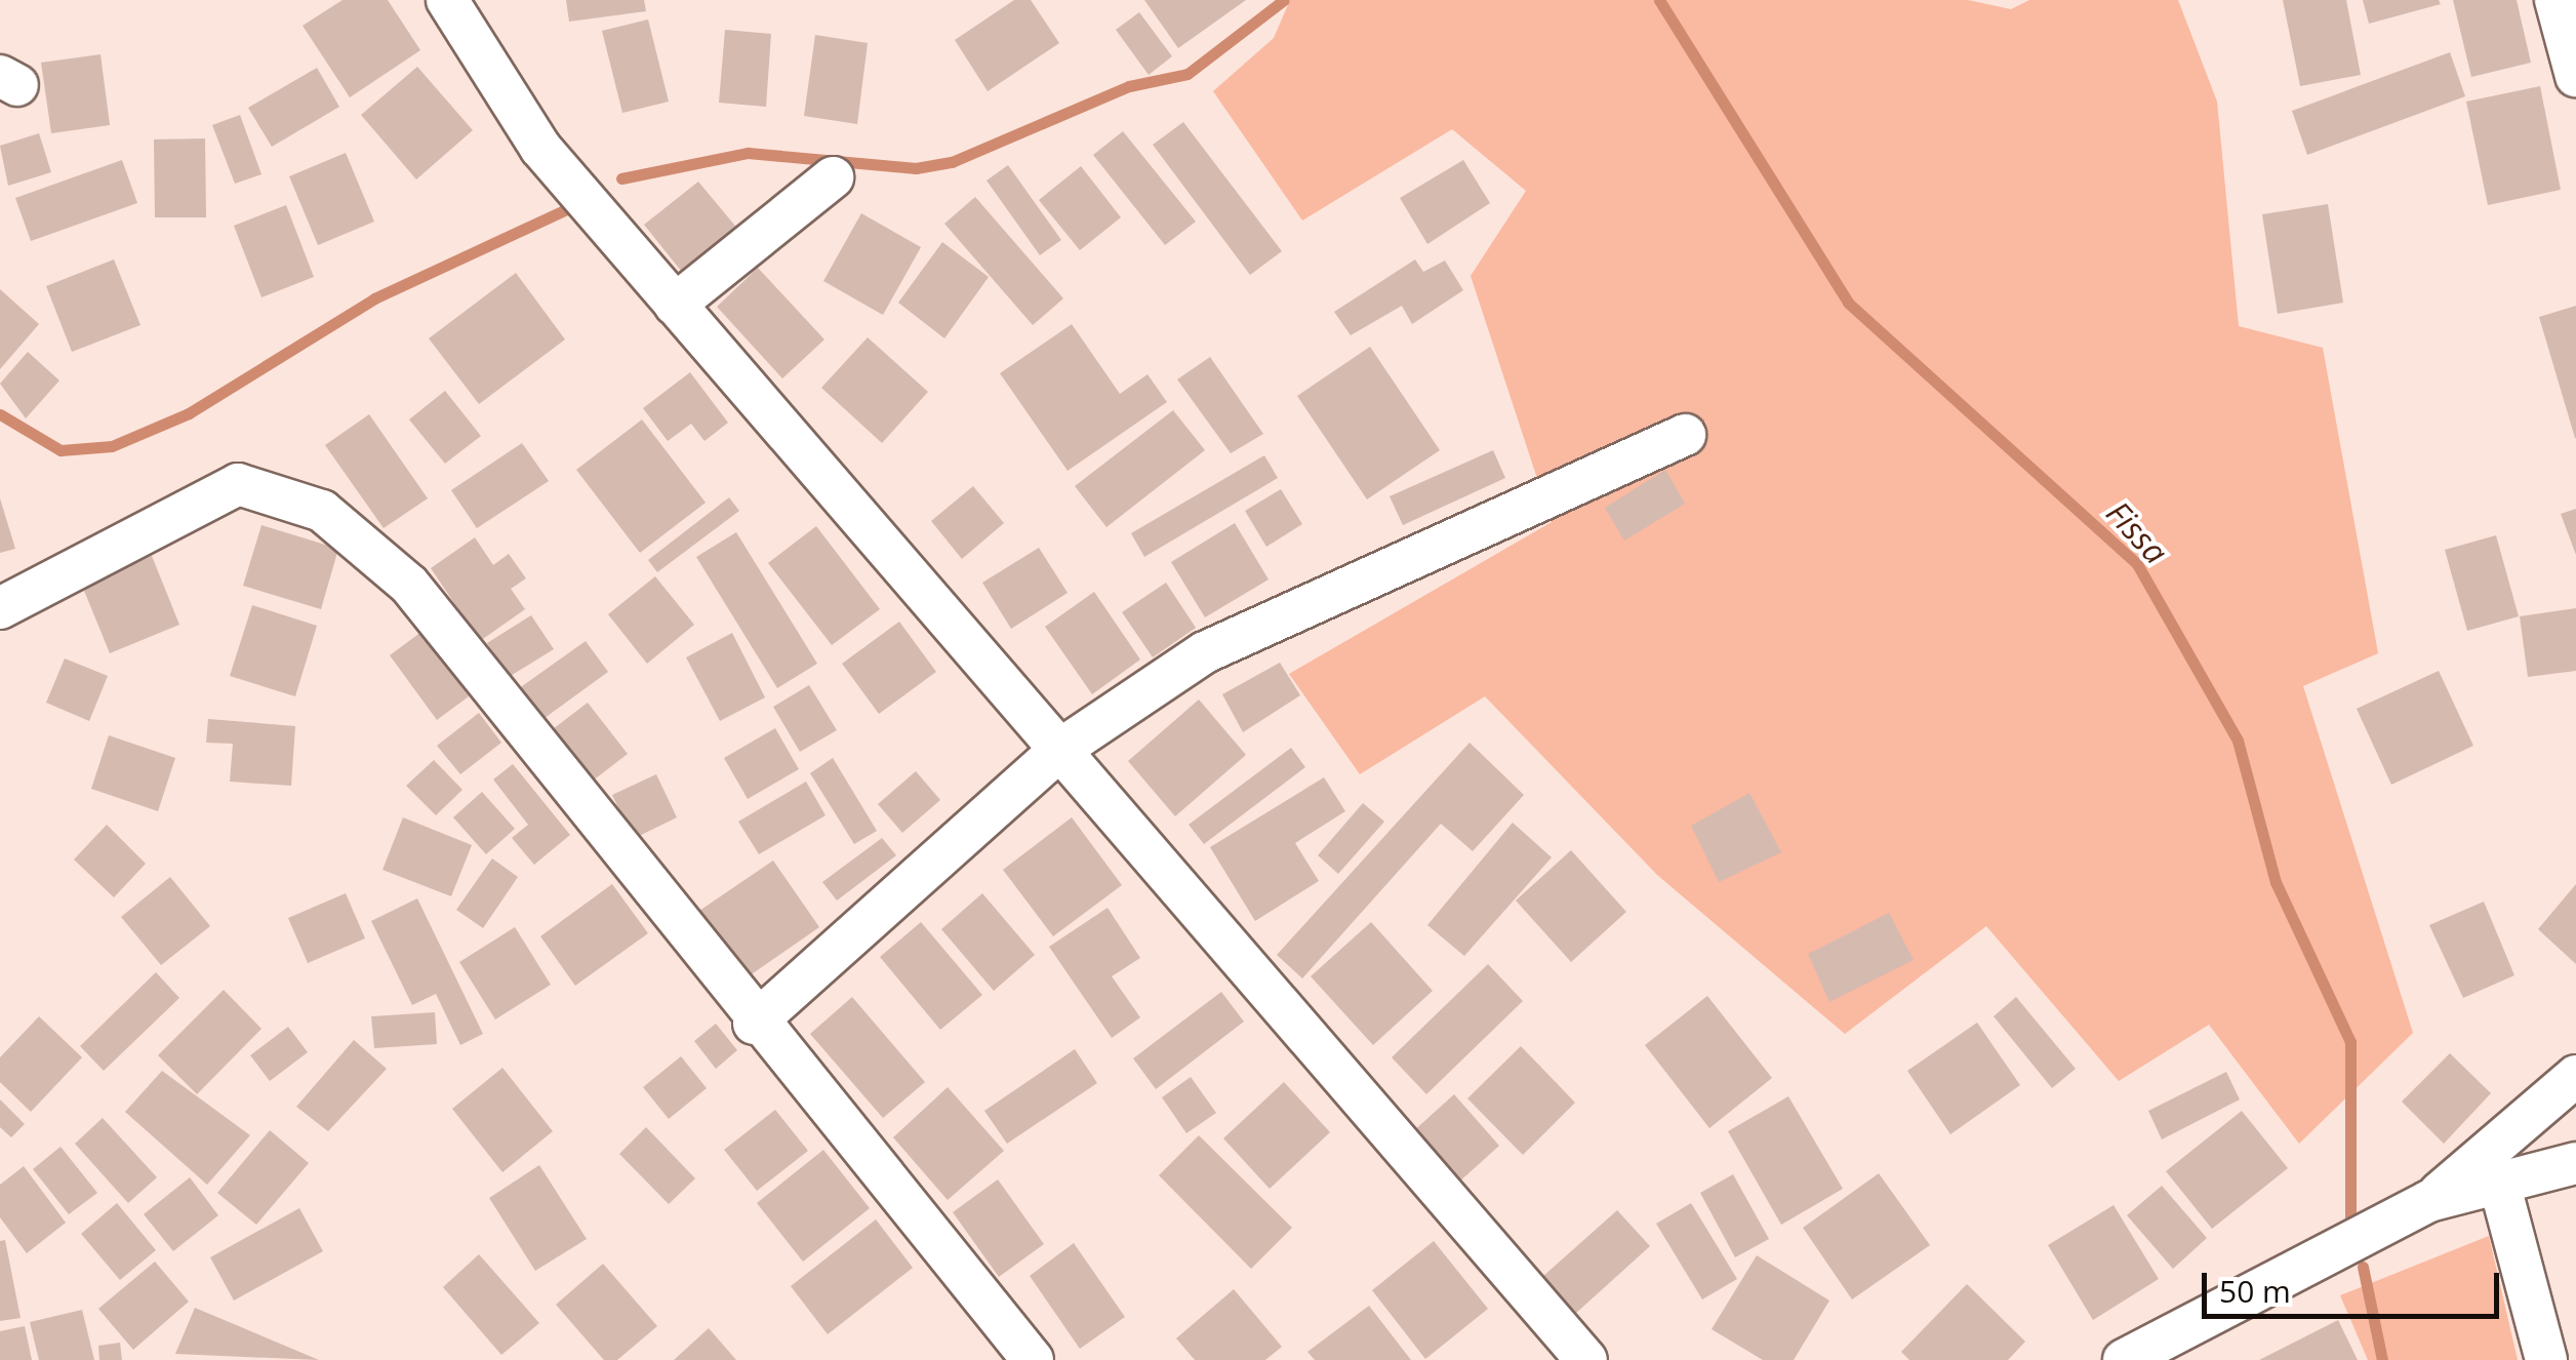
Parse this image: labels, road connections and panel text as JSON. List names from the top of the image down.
{
  "water": ["Fissa"],
  "scale_bar": "50 m"
}
